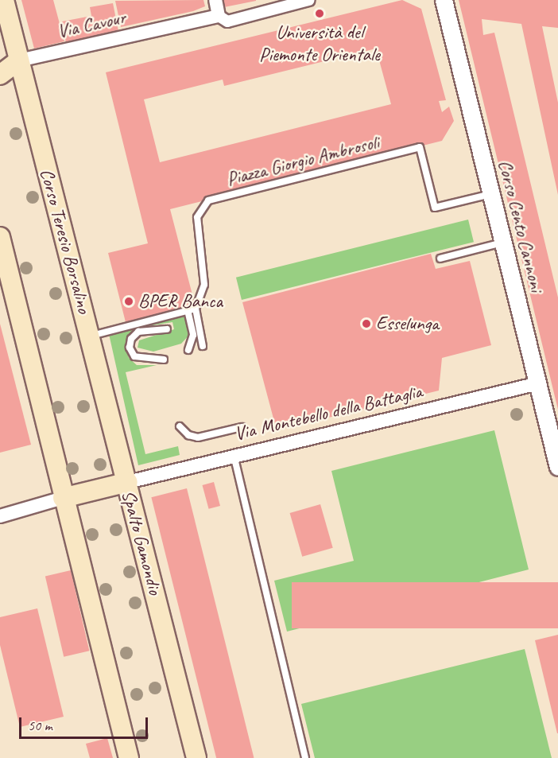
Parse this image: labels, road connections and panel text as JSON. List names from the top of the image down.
{
  "streets": {
    "main road": ["Corso Teresio Borsalino", "Spalto Gamondio"],
    "street": ["Via Cavour", "Corso Cento Cannoni", "Via Montebello della Battaglia"],
    "lane": ["Piazza Giorgio Ambrosoli"]
  },
  "crossings": [
    ["Via Cavour", "Corso Teresio Borsalino"],
    ["Piazza Giorgio Ambrosoli", "Corso Cento Cannoni"],
    ["Corso Cento Cannoni", "Via Montebello della Battaglia"],
    ["Corso Teresio Borsalino", "Via Montebello della Battaglia"],
    ["Corso Teresio Borsalino", "Spalto Gamondio"],
    ["Via Montebello della Battaglia", "Spalto Gamondio"]
  ],
  "places": ["Università del Piemonte Orientale", "BPER Banca", "Esselunga"],
  "scale_bar": "50 m"
}
